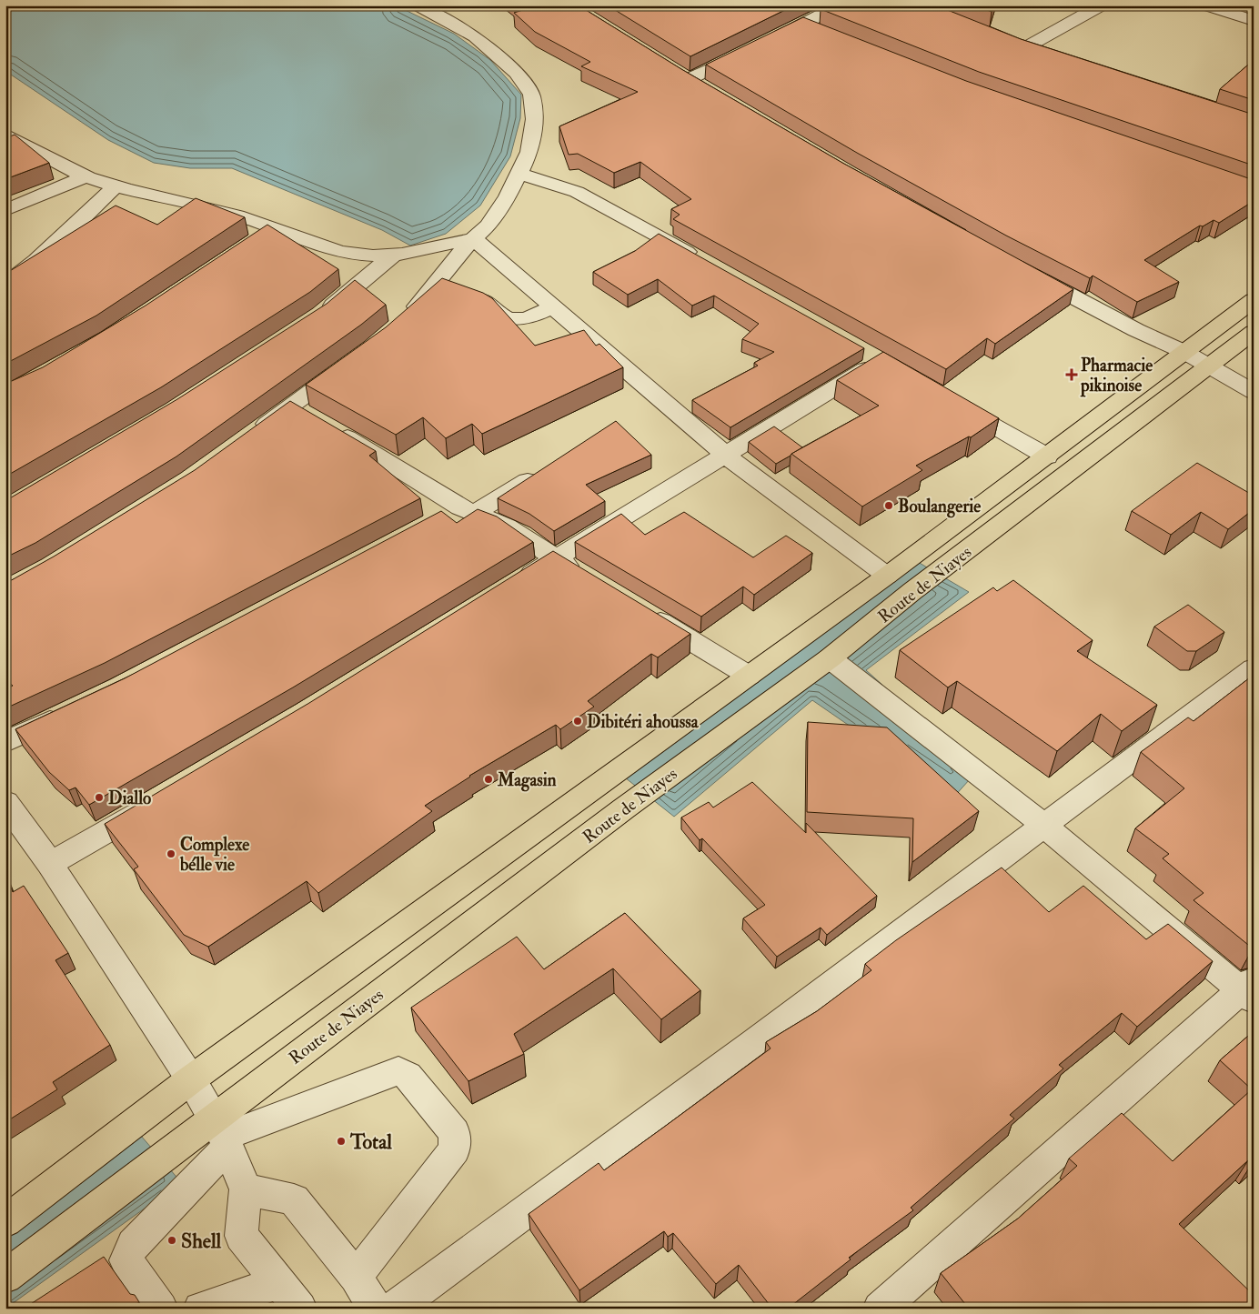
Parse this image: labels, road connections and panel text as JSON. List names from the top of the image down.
{
  "streets": {
    "main road": ["Route de Niayes"]
  },
  "places": {
    "health": ["Pharmacie pikinoise"],
    "other": [
      "Boulangerie",
      "Dibitéri ahoussa",
      "Magasin",
      "Diallo",
      "Complexe bélle vie",
      "Total",
      "Shell"
    ]
  }
}
